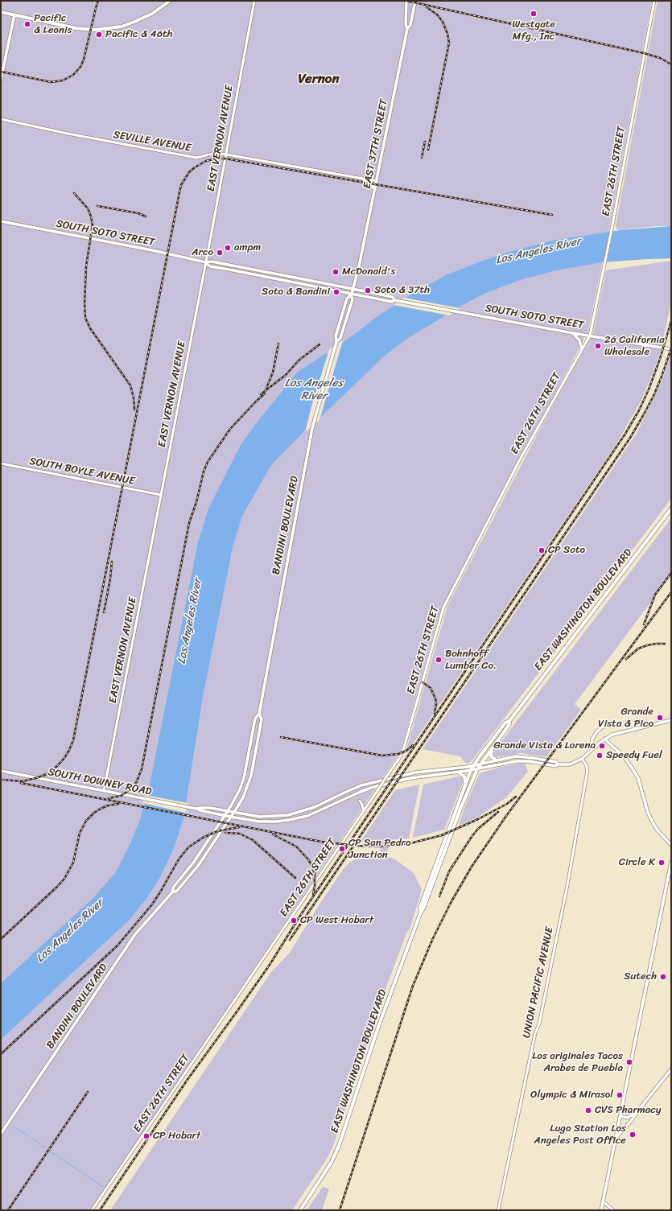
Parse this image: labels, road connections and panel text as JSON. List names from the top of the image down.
{
  "streets": {
    "main road": [
      "EAST 37TH STREET",
      "SOUTH SOTO STREET",
      "BANDINI BOULEVARD",
      "EAST WASHINGTON BOULEVARD",
      "SOUTH DOWNEY ROAD"
    ],
    "street": [
      "EAST VERNON AVENUE",
      "SEVILLE AVENUE",
      "EAST 26TH STREET",
      "SOUTH BOYLE AVENUE",
      "UNION PACIFIC AVENUE"
    ]
  },
  "crossings": [
    ["EAST VERNON AVENUE", "SEVILLE AVENUE"],
    ["EAST VERNON AVENUE", "SOUTH SOTO STREET"],
    ["EAST VERNON AVENUE", "SOUTH BOYLE AVENUE"],
    ["EAST VERNON AVENUE", "SOUTH DOWNEY ROAD"],
    ["SEVILLE AVENUE", "EAST 37TH STREET"],
    ["EAST 37TH STREET", "SOUTH SOTO STREET"],
    ["EAST 37TH STREET", "BANDINI BOULEVARD"],
    ["EAST 26TH STREET", "SOUTH SOTO STREET"],
    ["SOUTH SOTO STREET", "BANDINI BOULEVARD"],
    ["BANDINI BOULEVARD", "SOUTH DOWNEY ROAD"],
    ["EAST WASHINGTON BOULEVARD", "SOUTH DOWNEY ROAD"]
  ],
  "districts": ["Vernon"],
  "water": ["Los Angeles River"],
  "places": [
    "Westgate Mfg., Inc",
    "Pacific & Leonis",
    "Pacific & 46th",
    "ampm",
    "Arco",
    "McDonald's",
    "Soto & 37th",
    "Soto & Bandini",
    "26 California Wholesale",
    "CP Soto",
    "Bohnhoff Lumber Co.",
    "Grande Vista & Pico",
    "Grande Vista & Lorena",
    "Speedy Fuel",
    "CP San Pedro Junction",
    "Circle K",
    "CP West Hobart",
    "Sutech",
    "Los originales Tacos Arabes de Puebla",
    "Olympic & Mirasol",
    "CVS Pharmacy",
    "Lugo Station Los Angeles Post Office",
    "CP Hobart"
  ]
}
